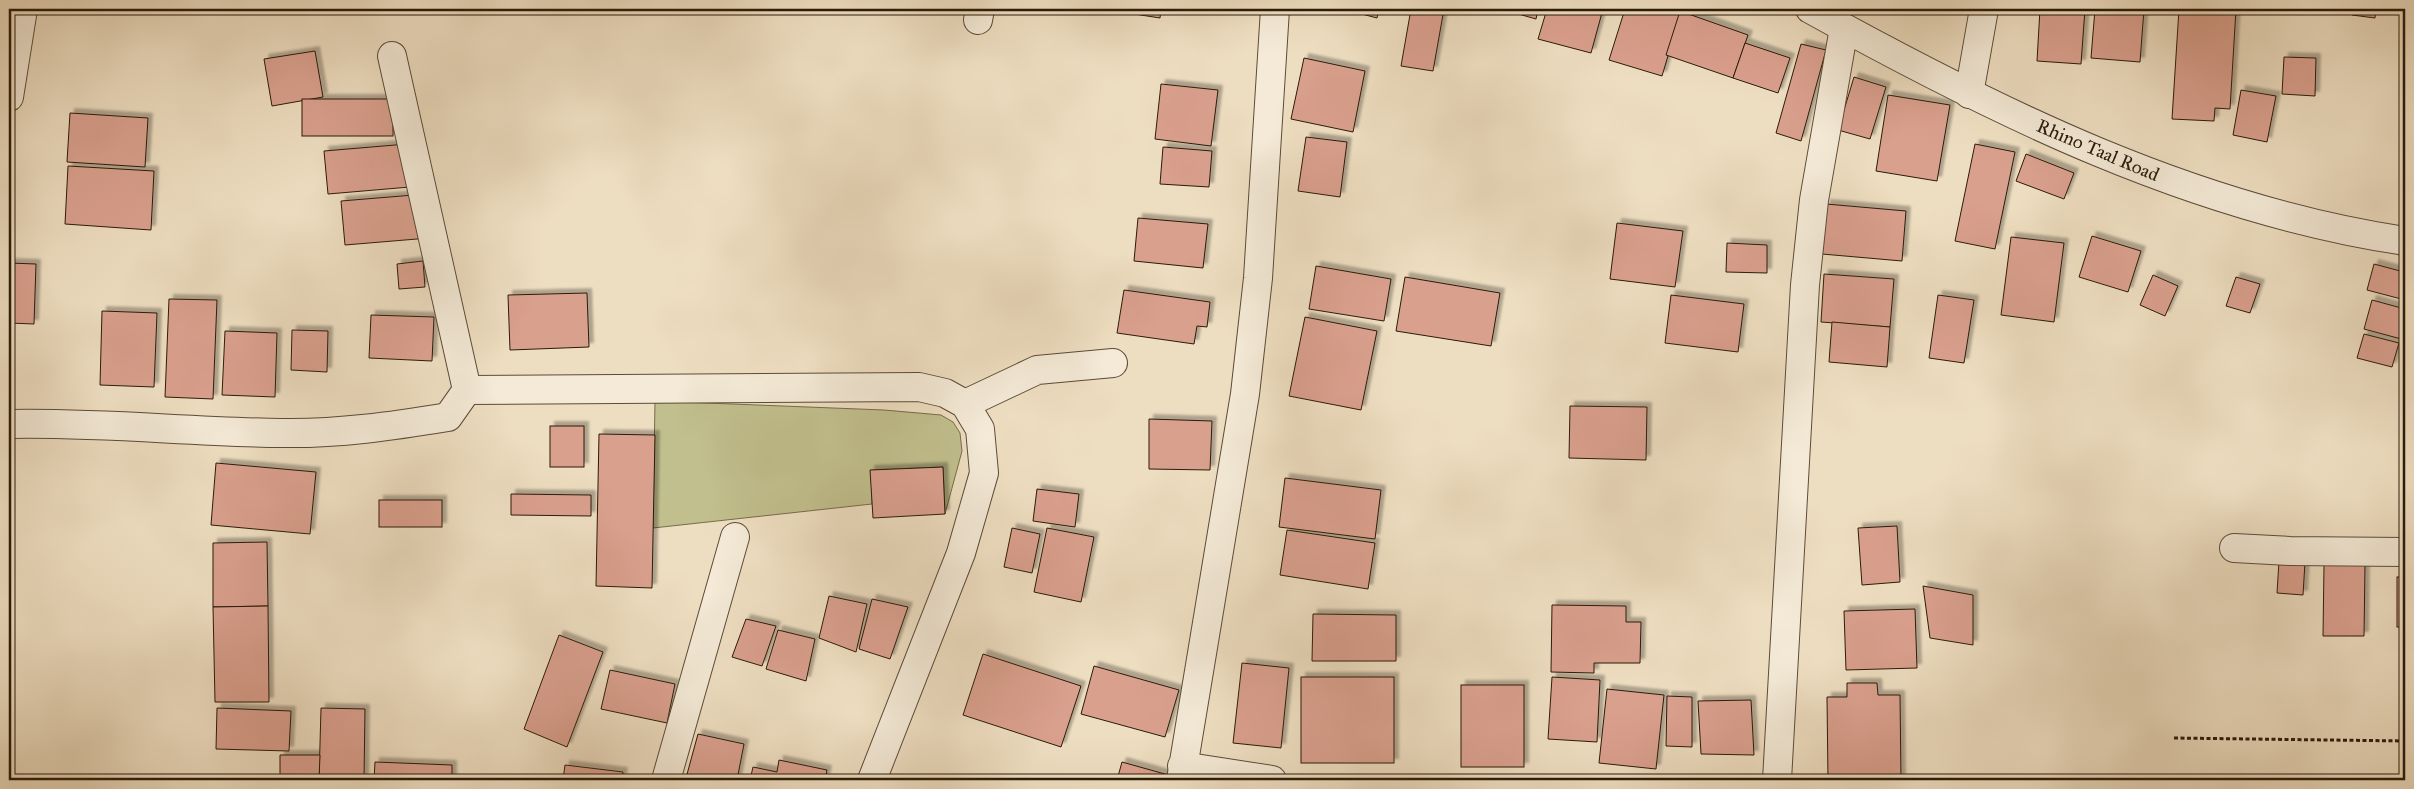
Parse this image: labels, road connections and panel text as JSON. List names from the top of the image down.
{
  "streets": {
    "street": ["Rhino Taal Road"]
  }
}
